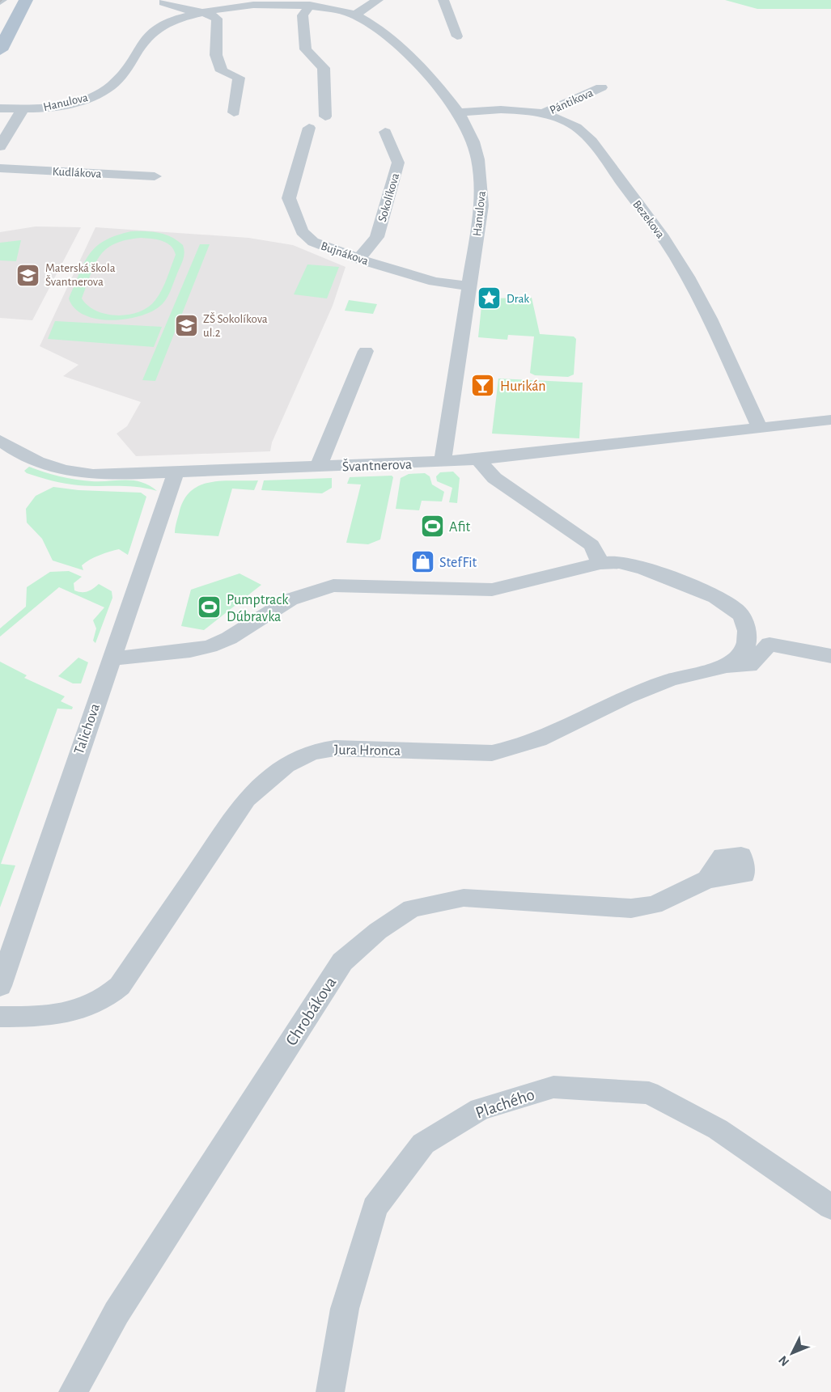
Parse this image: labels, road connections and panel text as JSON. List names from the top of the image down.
{
  "streets": {
    "street": [
      "Pántikova",
      "Hanulova",
      "Kudlákova",
      "Sokolíkova",
      "Bezekova",
      "Bujnákova",
      "Švantnerova",
      "Talichova",
      "Jura Hronca",
      "Chrobákova",
      "Plachého"
    ]
  },
  "crossings": [
    ["Pántikova", "Bezekova"],
    ["Hanulova", "Bezekova"],
    ["Hanulova", "Bujnákova"],
    ["Hanulova", "Švantnerova"],
    ["Sokolíkova", "Bujnákova"],
    ["Bezekova", "Švantnerova"],
    ["Švantnerova", "Talichova"]
  ],
  "places": {
    "school or university": ["Materská škola Švantnerova", "ZŠ Sokolíkova ul.2"],
    "place": ["Drak"],
    "bar": ["Hurikán"],
    "sports": ["Afit", "Pumptrack Dúbravka"],
    "shop": ["StefFit"]
  },
  "north": "bottom left"
}
